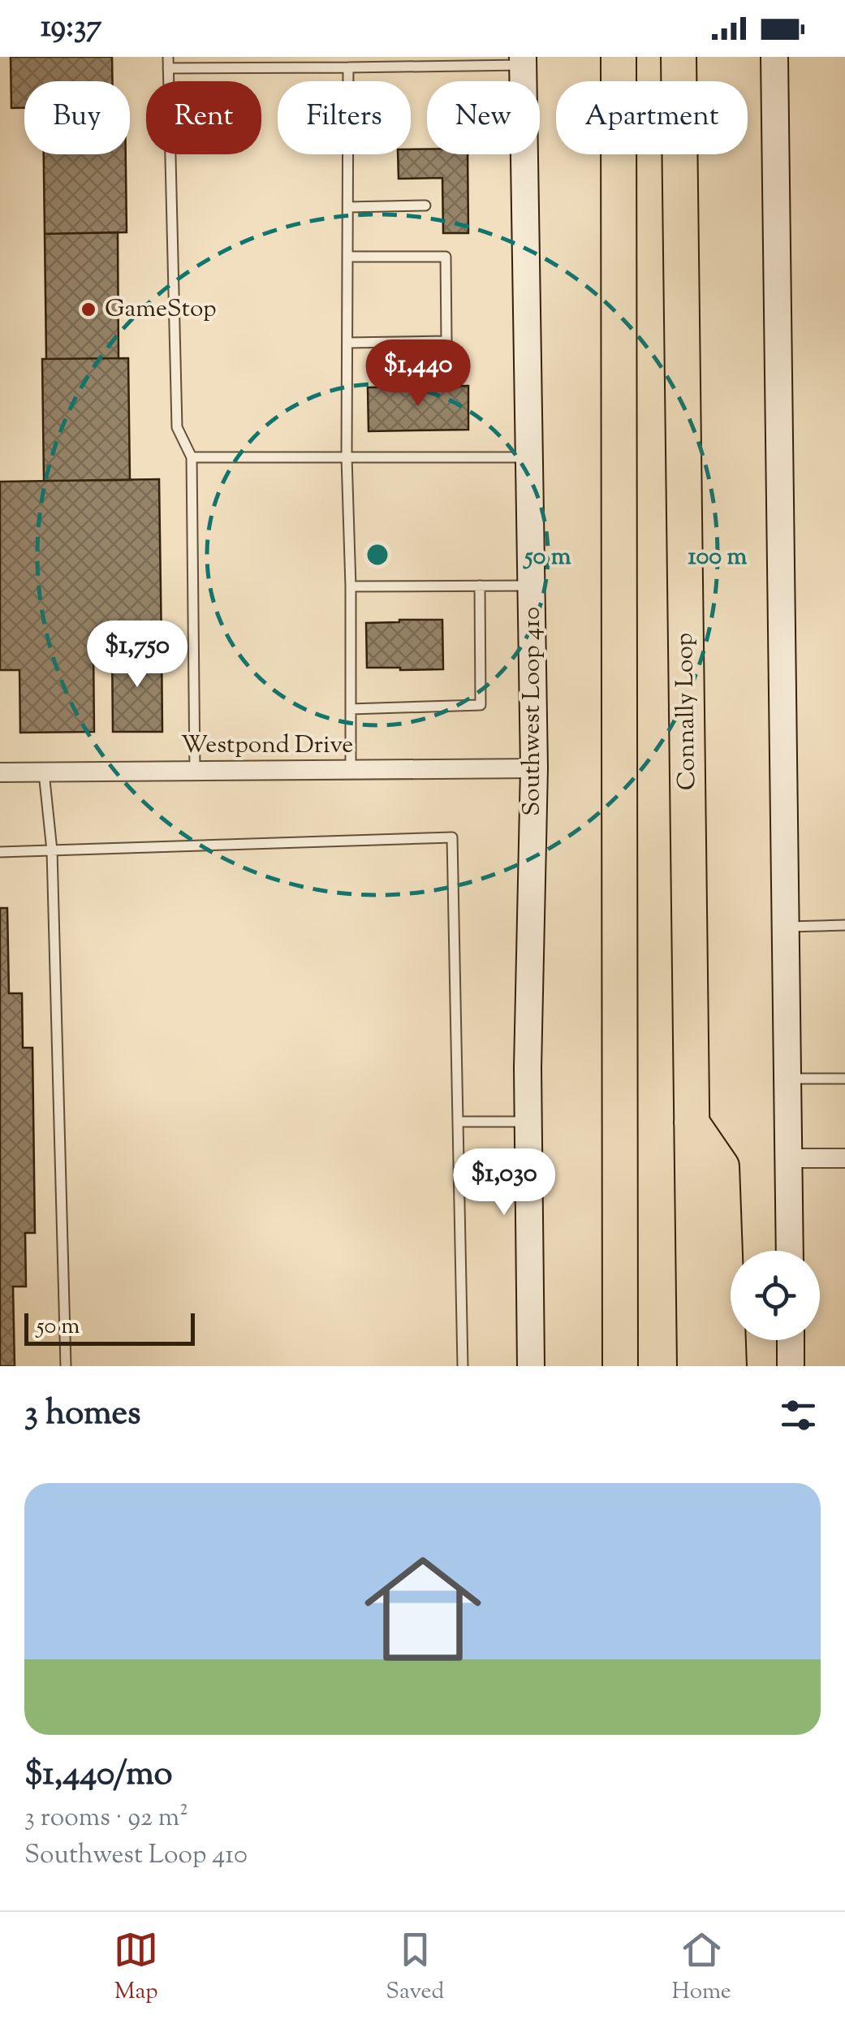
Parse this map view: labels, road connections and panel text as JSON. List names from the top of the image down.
{
  "streets": {
    "highway": ["Connally Loop"],
    "main road": ["Southwest Loop 410"],
    "street": ["Westpond Drive"]
  },
  "crossings": [
    ["Southwest Loop 410", "Westpond Drive"]
  ],
  "places": ["GameStop"],
  "scale_bar": "50 m",
  "page": {
    "status": "19:37",
    "chip": [
      "Buy",
      "Rent",
      "Filters",
      "New",
      "Apartment"
    ],
    "price": ["$1,440", "$1,750", "$1,030"],
    "scale": "50 m",
    "heading": "3 homes",
    "list": [
      {
        "name": "$1,440/mo",
        "note": "3 rooms · 92 m² · Southwest Loop 410"
      }
    ],
    "tabs": ["Map", "Saved", "Home"]
  },
  "rings": ["50 m", "100 m"]
}
